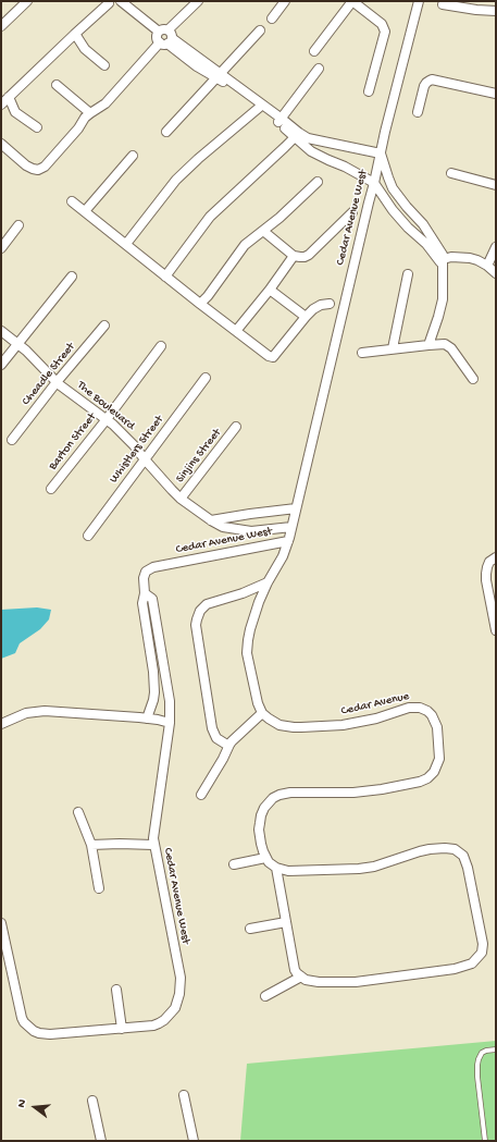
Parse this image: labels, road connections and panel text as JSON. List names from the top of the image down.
{
  "streets": {
    "street": [
      "Cedar Avenue West",
      "Cheadle Street",
      "The Boulevard",
      "Barton Street",
      "Whistlers Street",
      "Sinjins Street",
      "Cedar Avenue"
    ]
  },
  "crossings": [
    ["Cedar Avenue West", "The Boulevard"],
    ["Cheadle Street", "The Boulevard"],
    ["The Boulevard", "Barton Street"],
    ["The Boulevard", "Whistlers Street"],
    ["The Boulevard", "Sinjins Street"]
  ],
  "north": "left"
}
